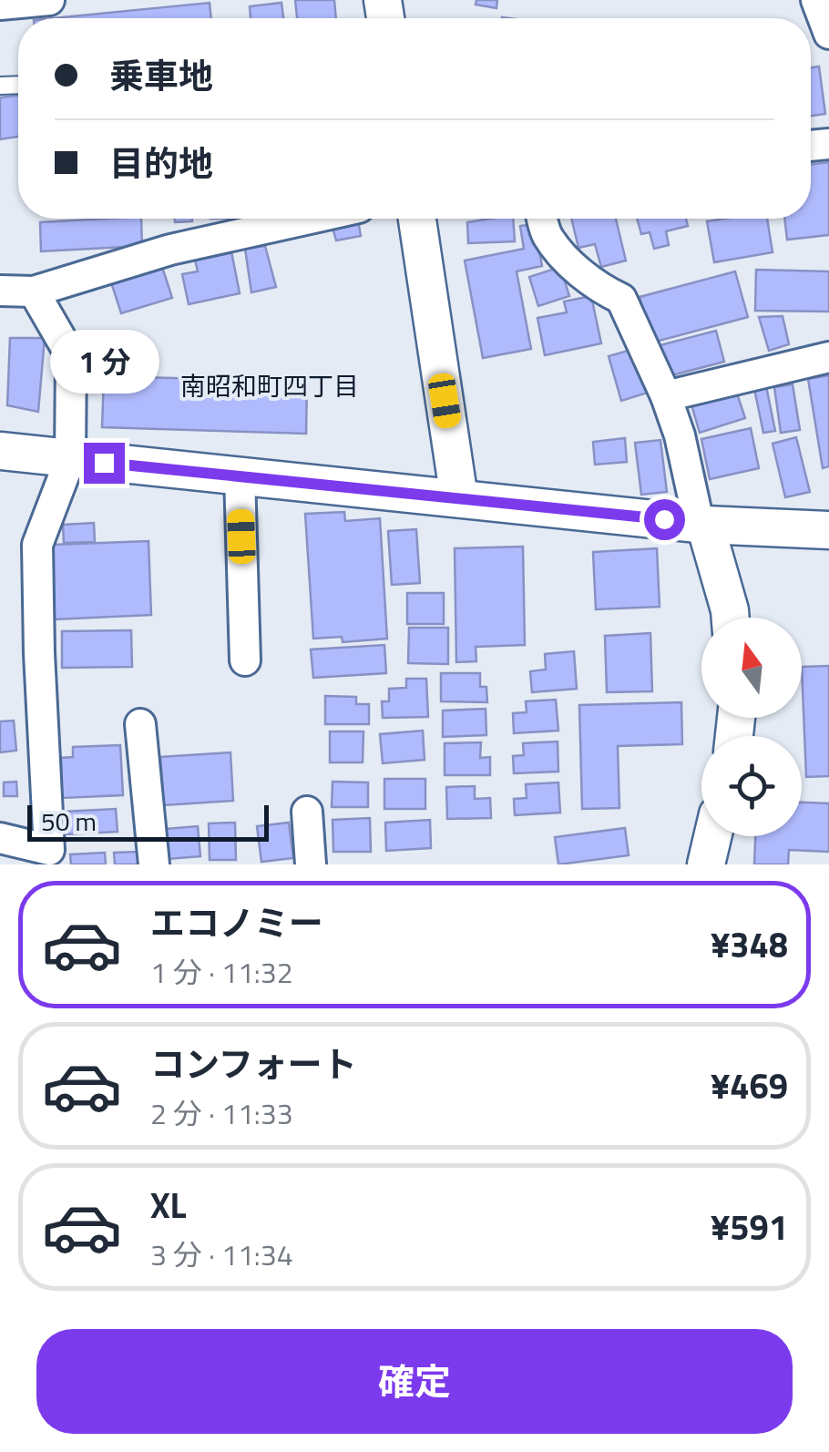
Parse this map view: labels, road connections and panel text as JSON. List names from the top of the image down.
{
  "districts": ["南昭和町四丁目"],
  "scale_bar": "50 m",
  "north": "top",
  "page": {
    "banner": ["乗車地", "目的地"],
    "bubble": "1 分",
    "scale": "50 m",
    "list": [
      {
        "name": "エコノミー",
        "note": "1 分 · 11:32",
        "value": "¥348"
      },
      {
        "name": "コンフォート",
        "note": "2 分 · 11:33",
        "value": "¥469"
      },
      {
        "name": "XL",
        "note": "3 分 · 11:34",
        "value": "¥591"
      }
    ],
    "buttons": "確定"
  }
}
